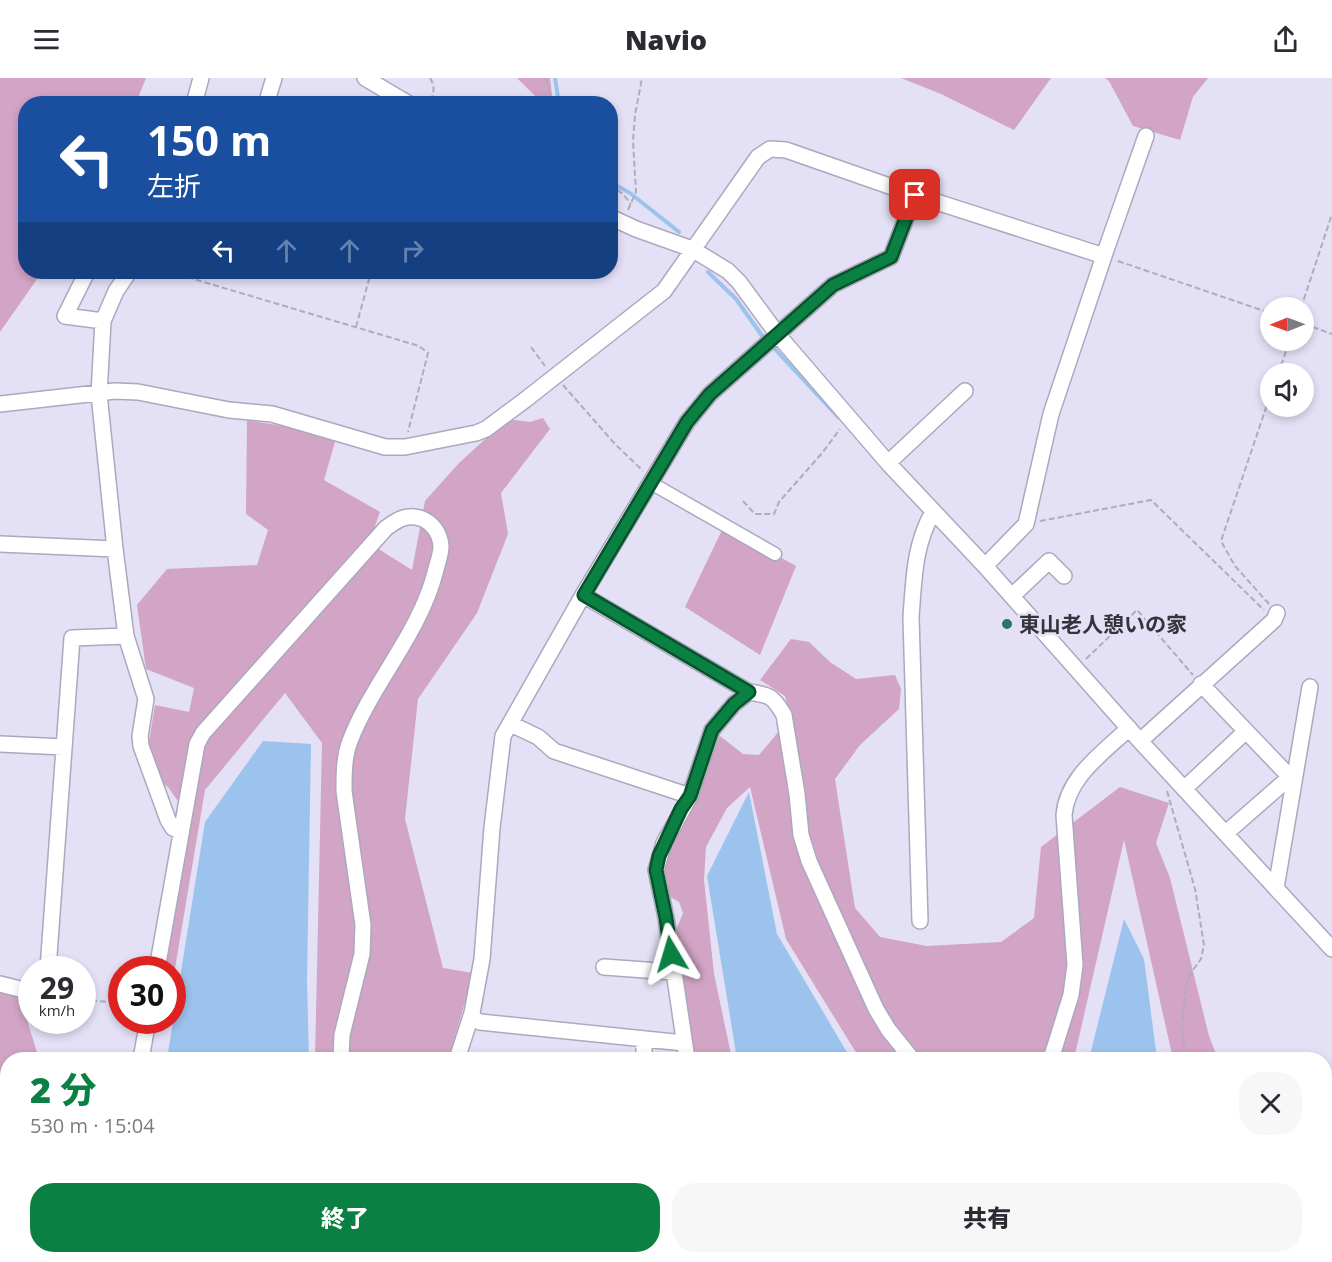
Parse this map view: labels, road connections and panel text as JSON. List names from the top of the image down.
{
  "places": ["東山老人憩いの家"],
  "north": "left",
  "page": {
    "header": "Navio",
    "turn": ["150 m", "左折"],
    "speed": "29 km/h",
    "limit": "30",
    "heading": ["2 分", "530 m · 15:04"],
    "buttons": ["終了", "共有"]
  }
}
